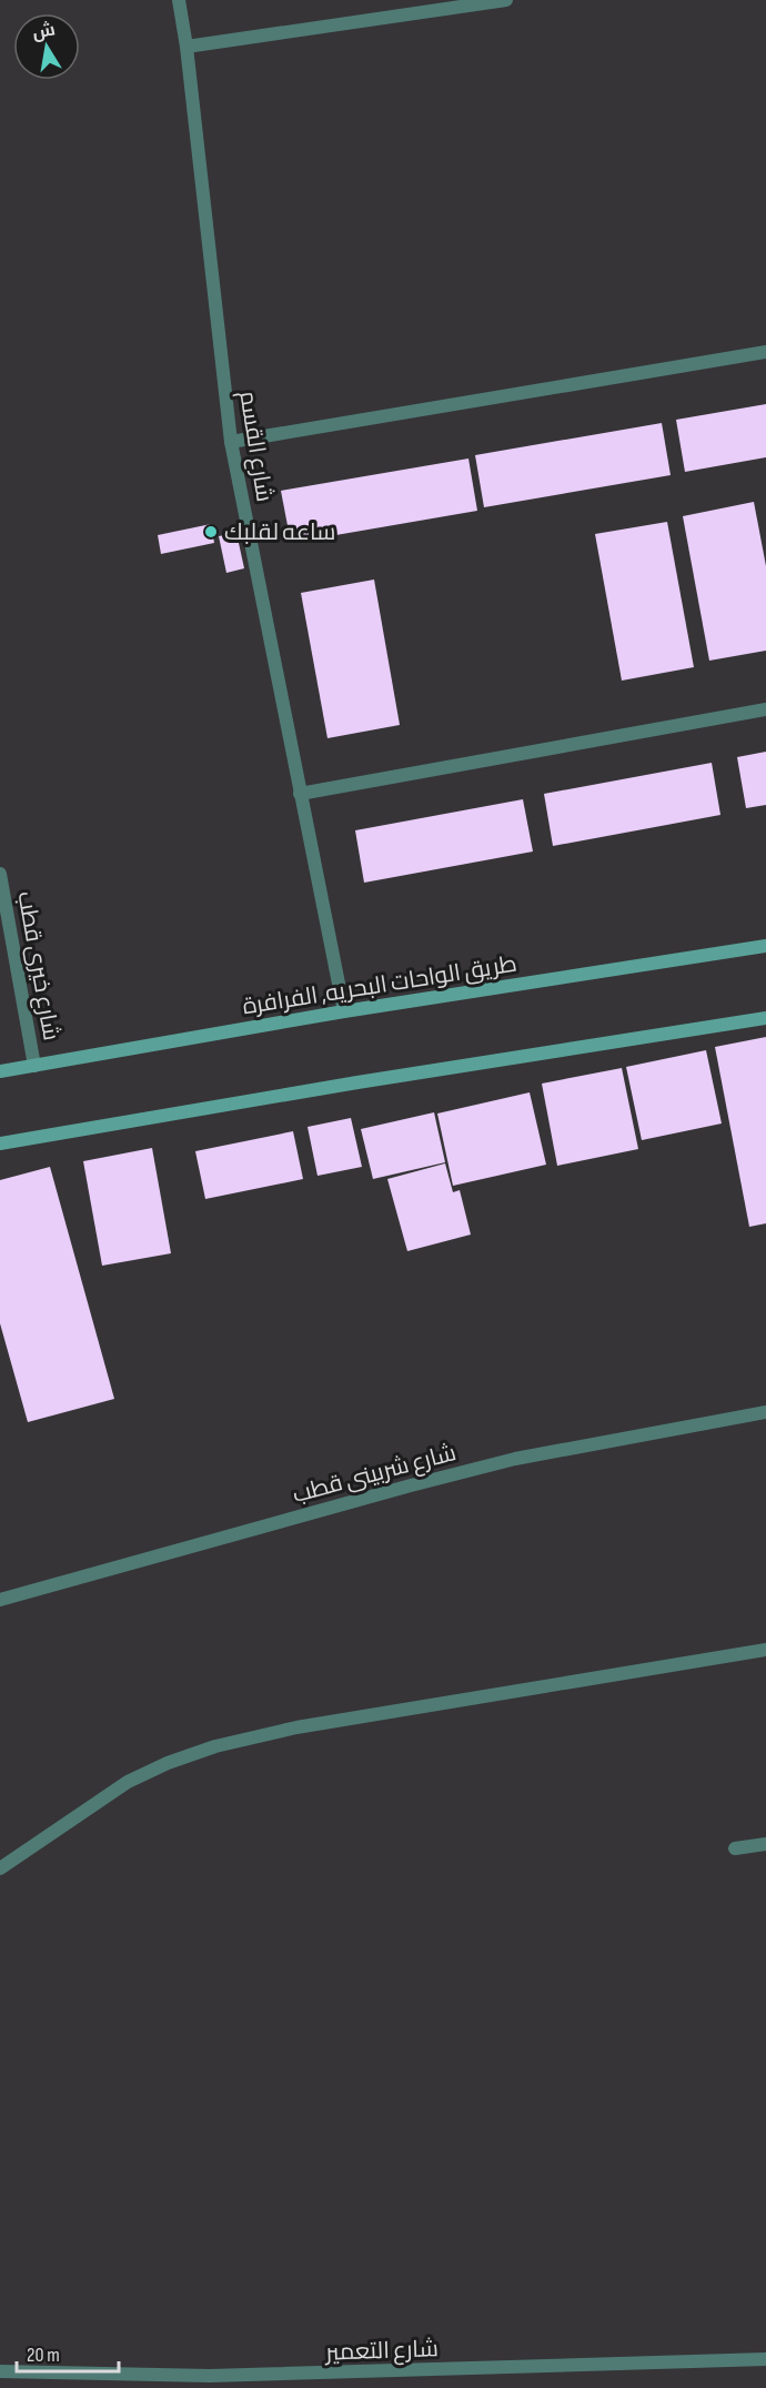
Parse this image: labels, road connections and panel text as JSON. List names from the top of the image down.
{
  "streets": {
    "main road": ["طريق الواحات البحريه, الفرافرة"],
    "street": [
      "شارع القسم",
      "شارع خيرى قطب",
      "شارع شربينى قطب",
      "شارع التعمير"
    ]
  },
  "crossings": [
    ["شارع القسم", "طريق الواحات البحريه, الفرافرة"],
    ["شارع خيرى قطب", "طريق الواحات البحريه, الفرافرة"]
  ],
  "places": ["ساعه لقلبك"],
  "scale_bar": "20 m",
  "north": "top"
}
